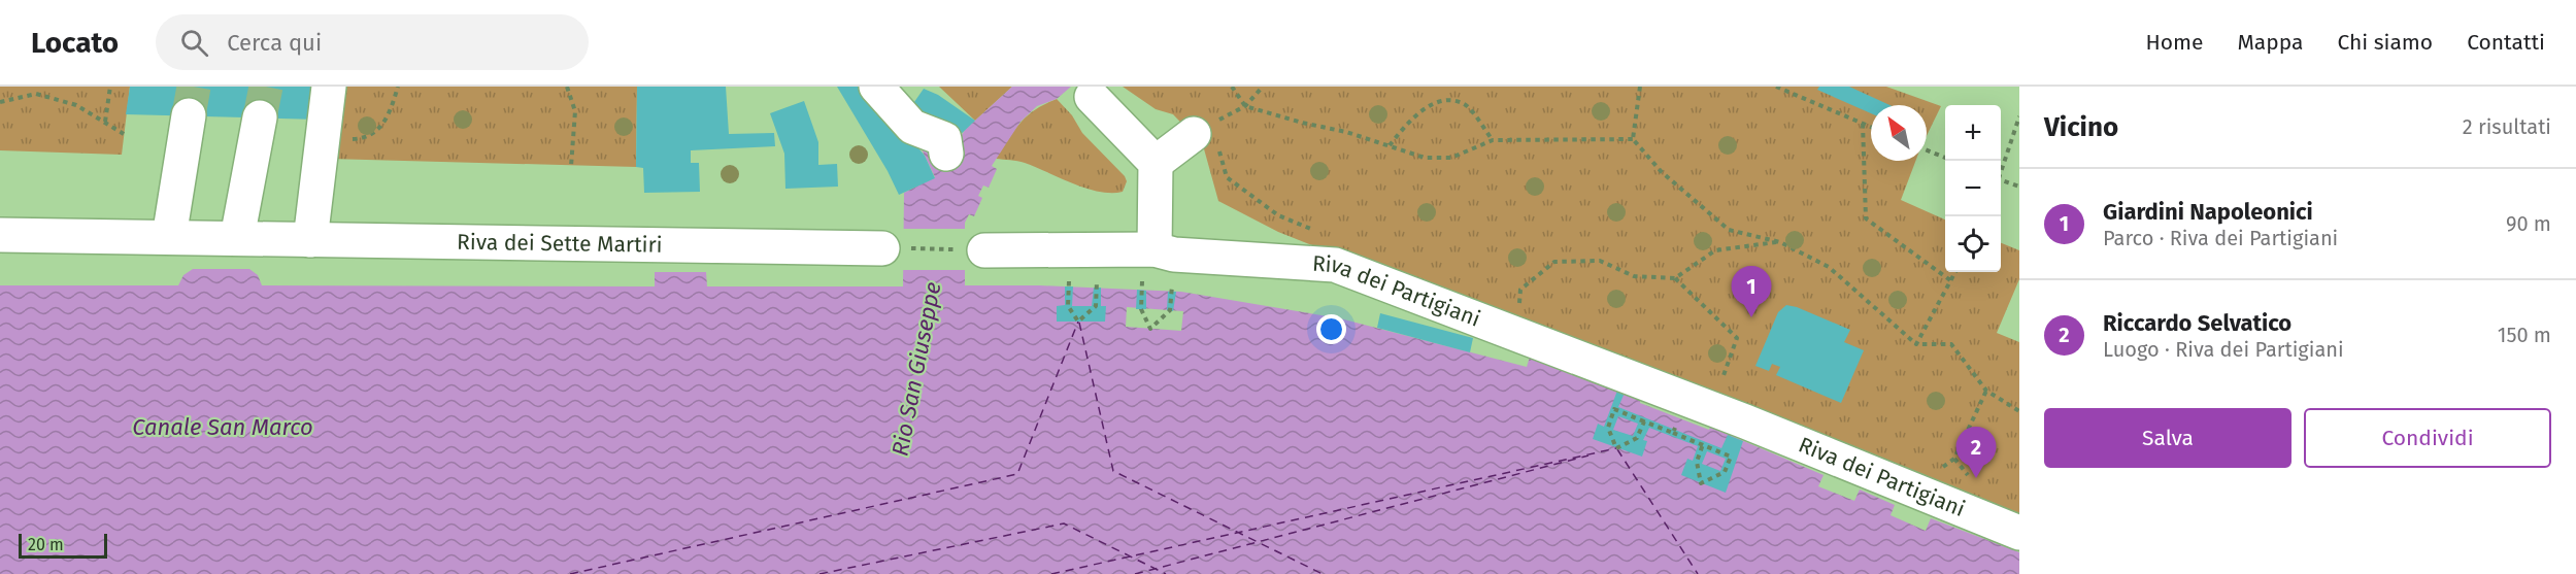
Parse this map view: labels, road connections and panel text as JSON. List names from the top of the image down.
{
  "streets": {
    "street": ["Riva dei Sette Martiri", "Riva dei Partigiani"]
  },
  "water": ["Rio San Giuseppe", "Canale San Marco"],
  "scale_bar": "20 m",
  "north": "top left",
  "page": {
    "header": "Locato",
    "search": "Cerca qui",
    "nav": [
      "Home",
      "Mappa",
      "Chi siamo",
      "Contatti"
    ],
    "heading": ["Vicino", "2 risultati"],
    "map_buttons": ["+", "−"],
    "list": [
      {
        "mark": "1",
        "name": "Giardini Napoleonici",
        "note": "Parco · Riva dei Partigiani",
        "value": "90 m"
      },
      {
        "mark": "2",
        "name": "Riccardo Selvatico",
        "note": "Luogo · Riva dei Partigiani",
        "value": "150 m"
      }
    ],
    "pins": ["1", "2"],
    "buttons": ["Salva", "Condividi"],
    "scale": "20 m"
  }
}
